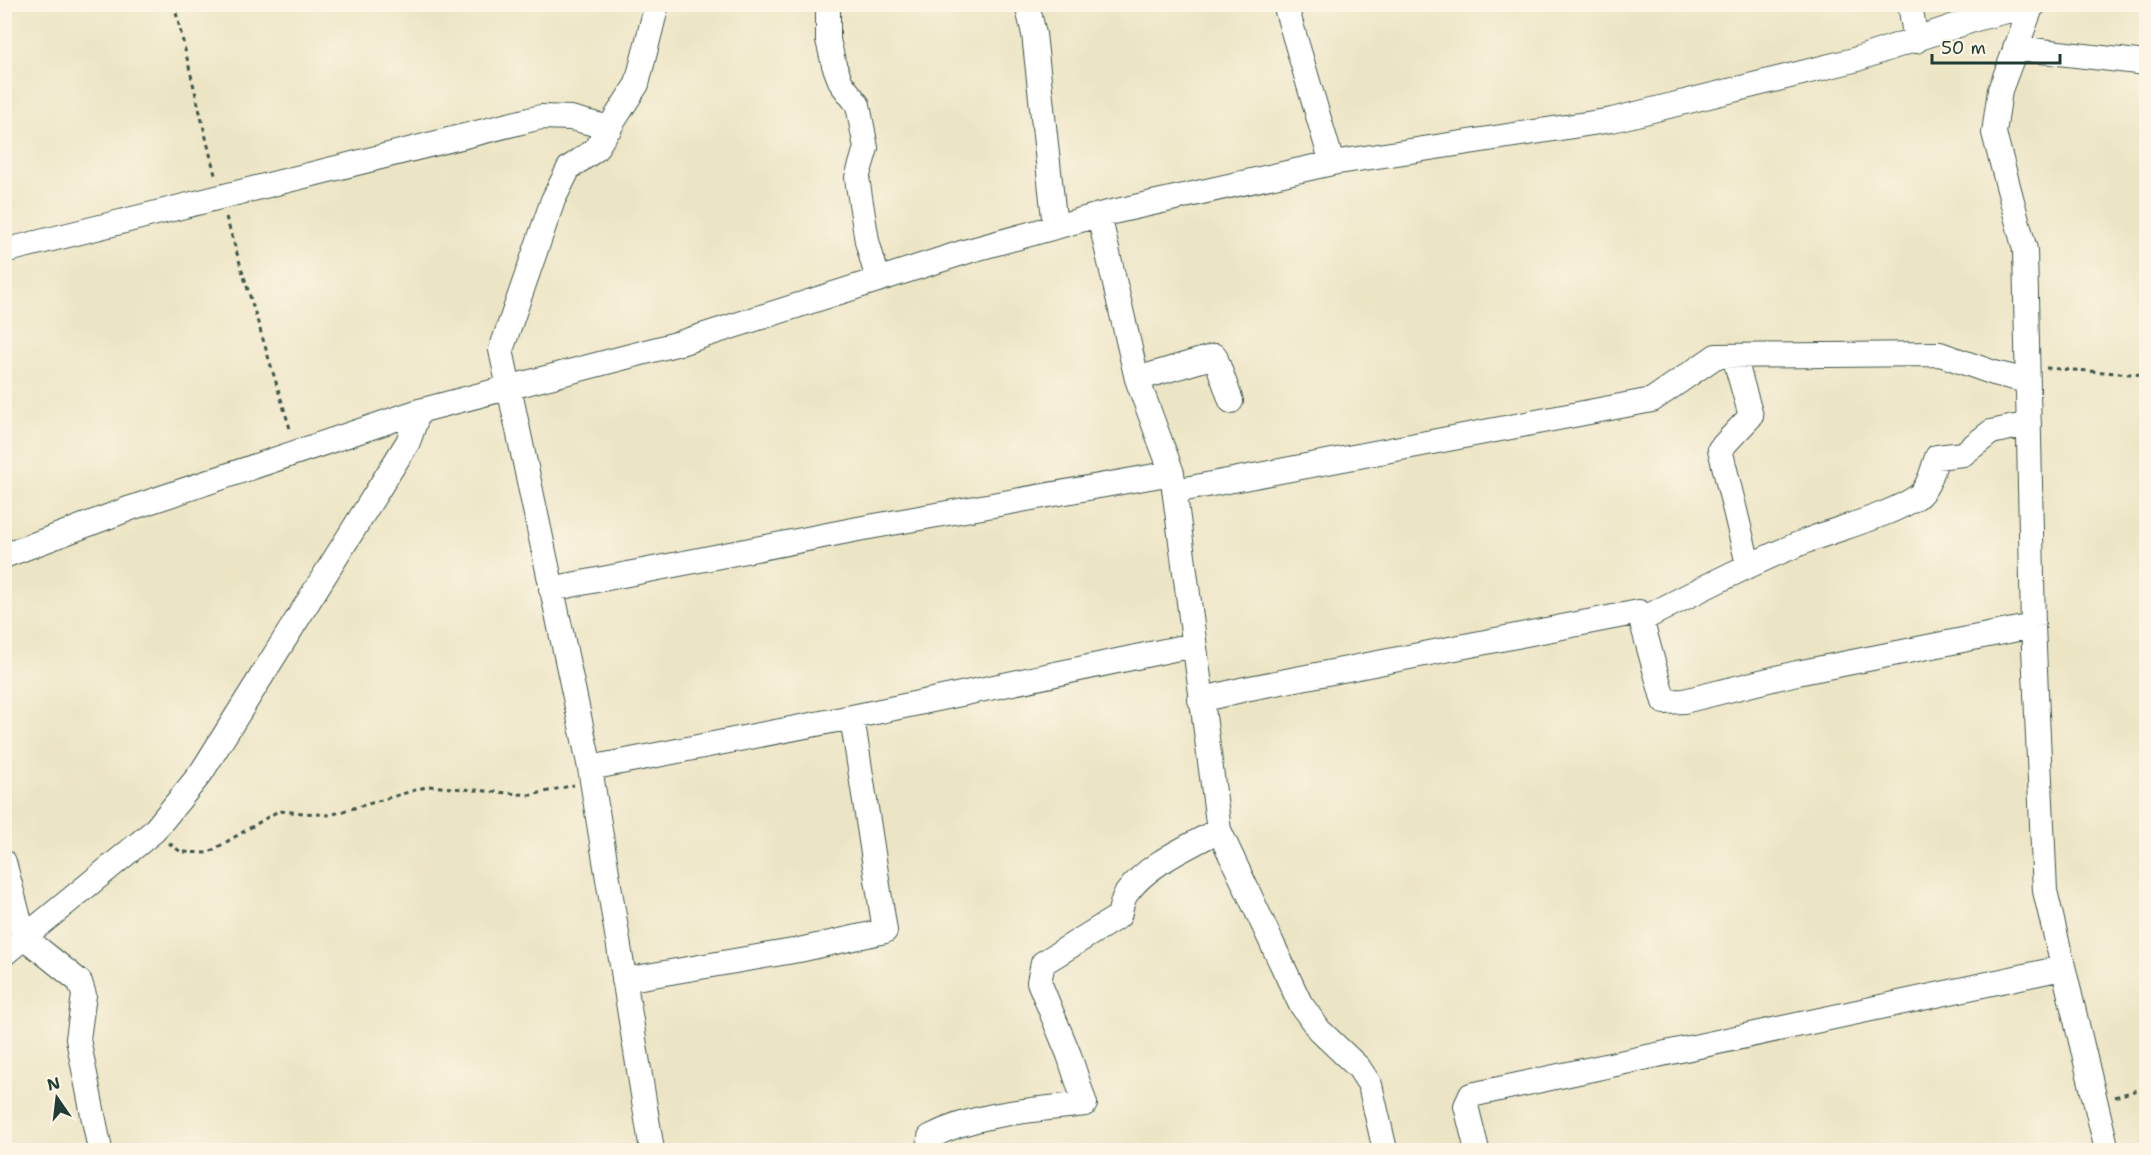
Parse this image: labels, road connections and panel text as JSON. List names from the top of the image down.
{
  "scale_bar": "50 m",
  "north": "top"
}
